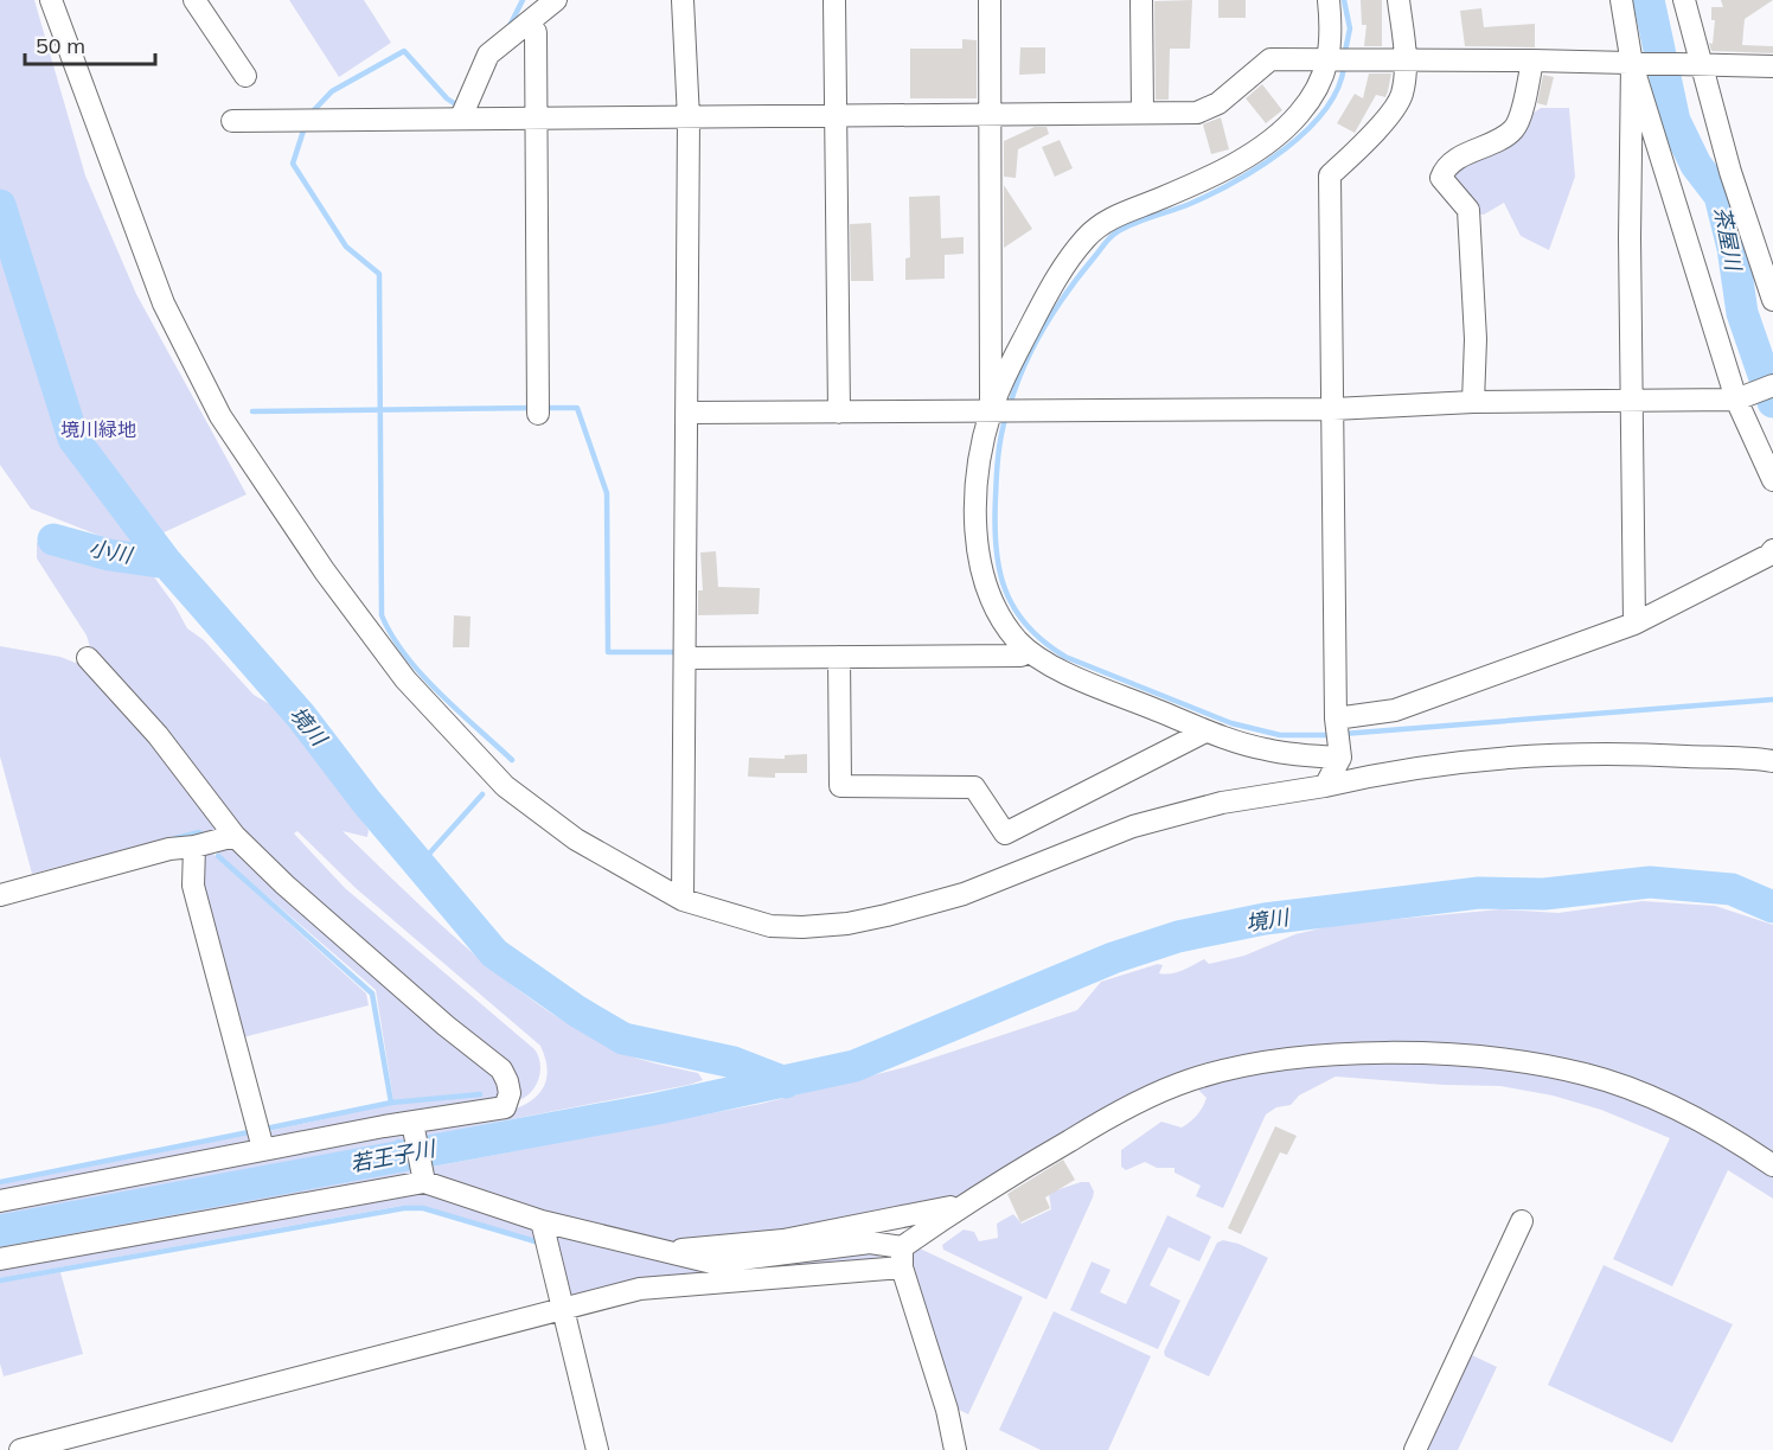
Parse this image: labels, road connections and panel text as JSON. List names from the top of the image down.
{
  "water": [
    "茶屋川",
    "小川",
    "境川",
    "若王子川"
  ],
  "parks": ["境川緑地"],
  "scale_bar": "50 m"
}
